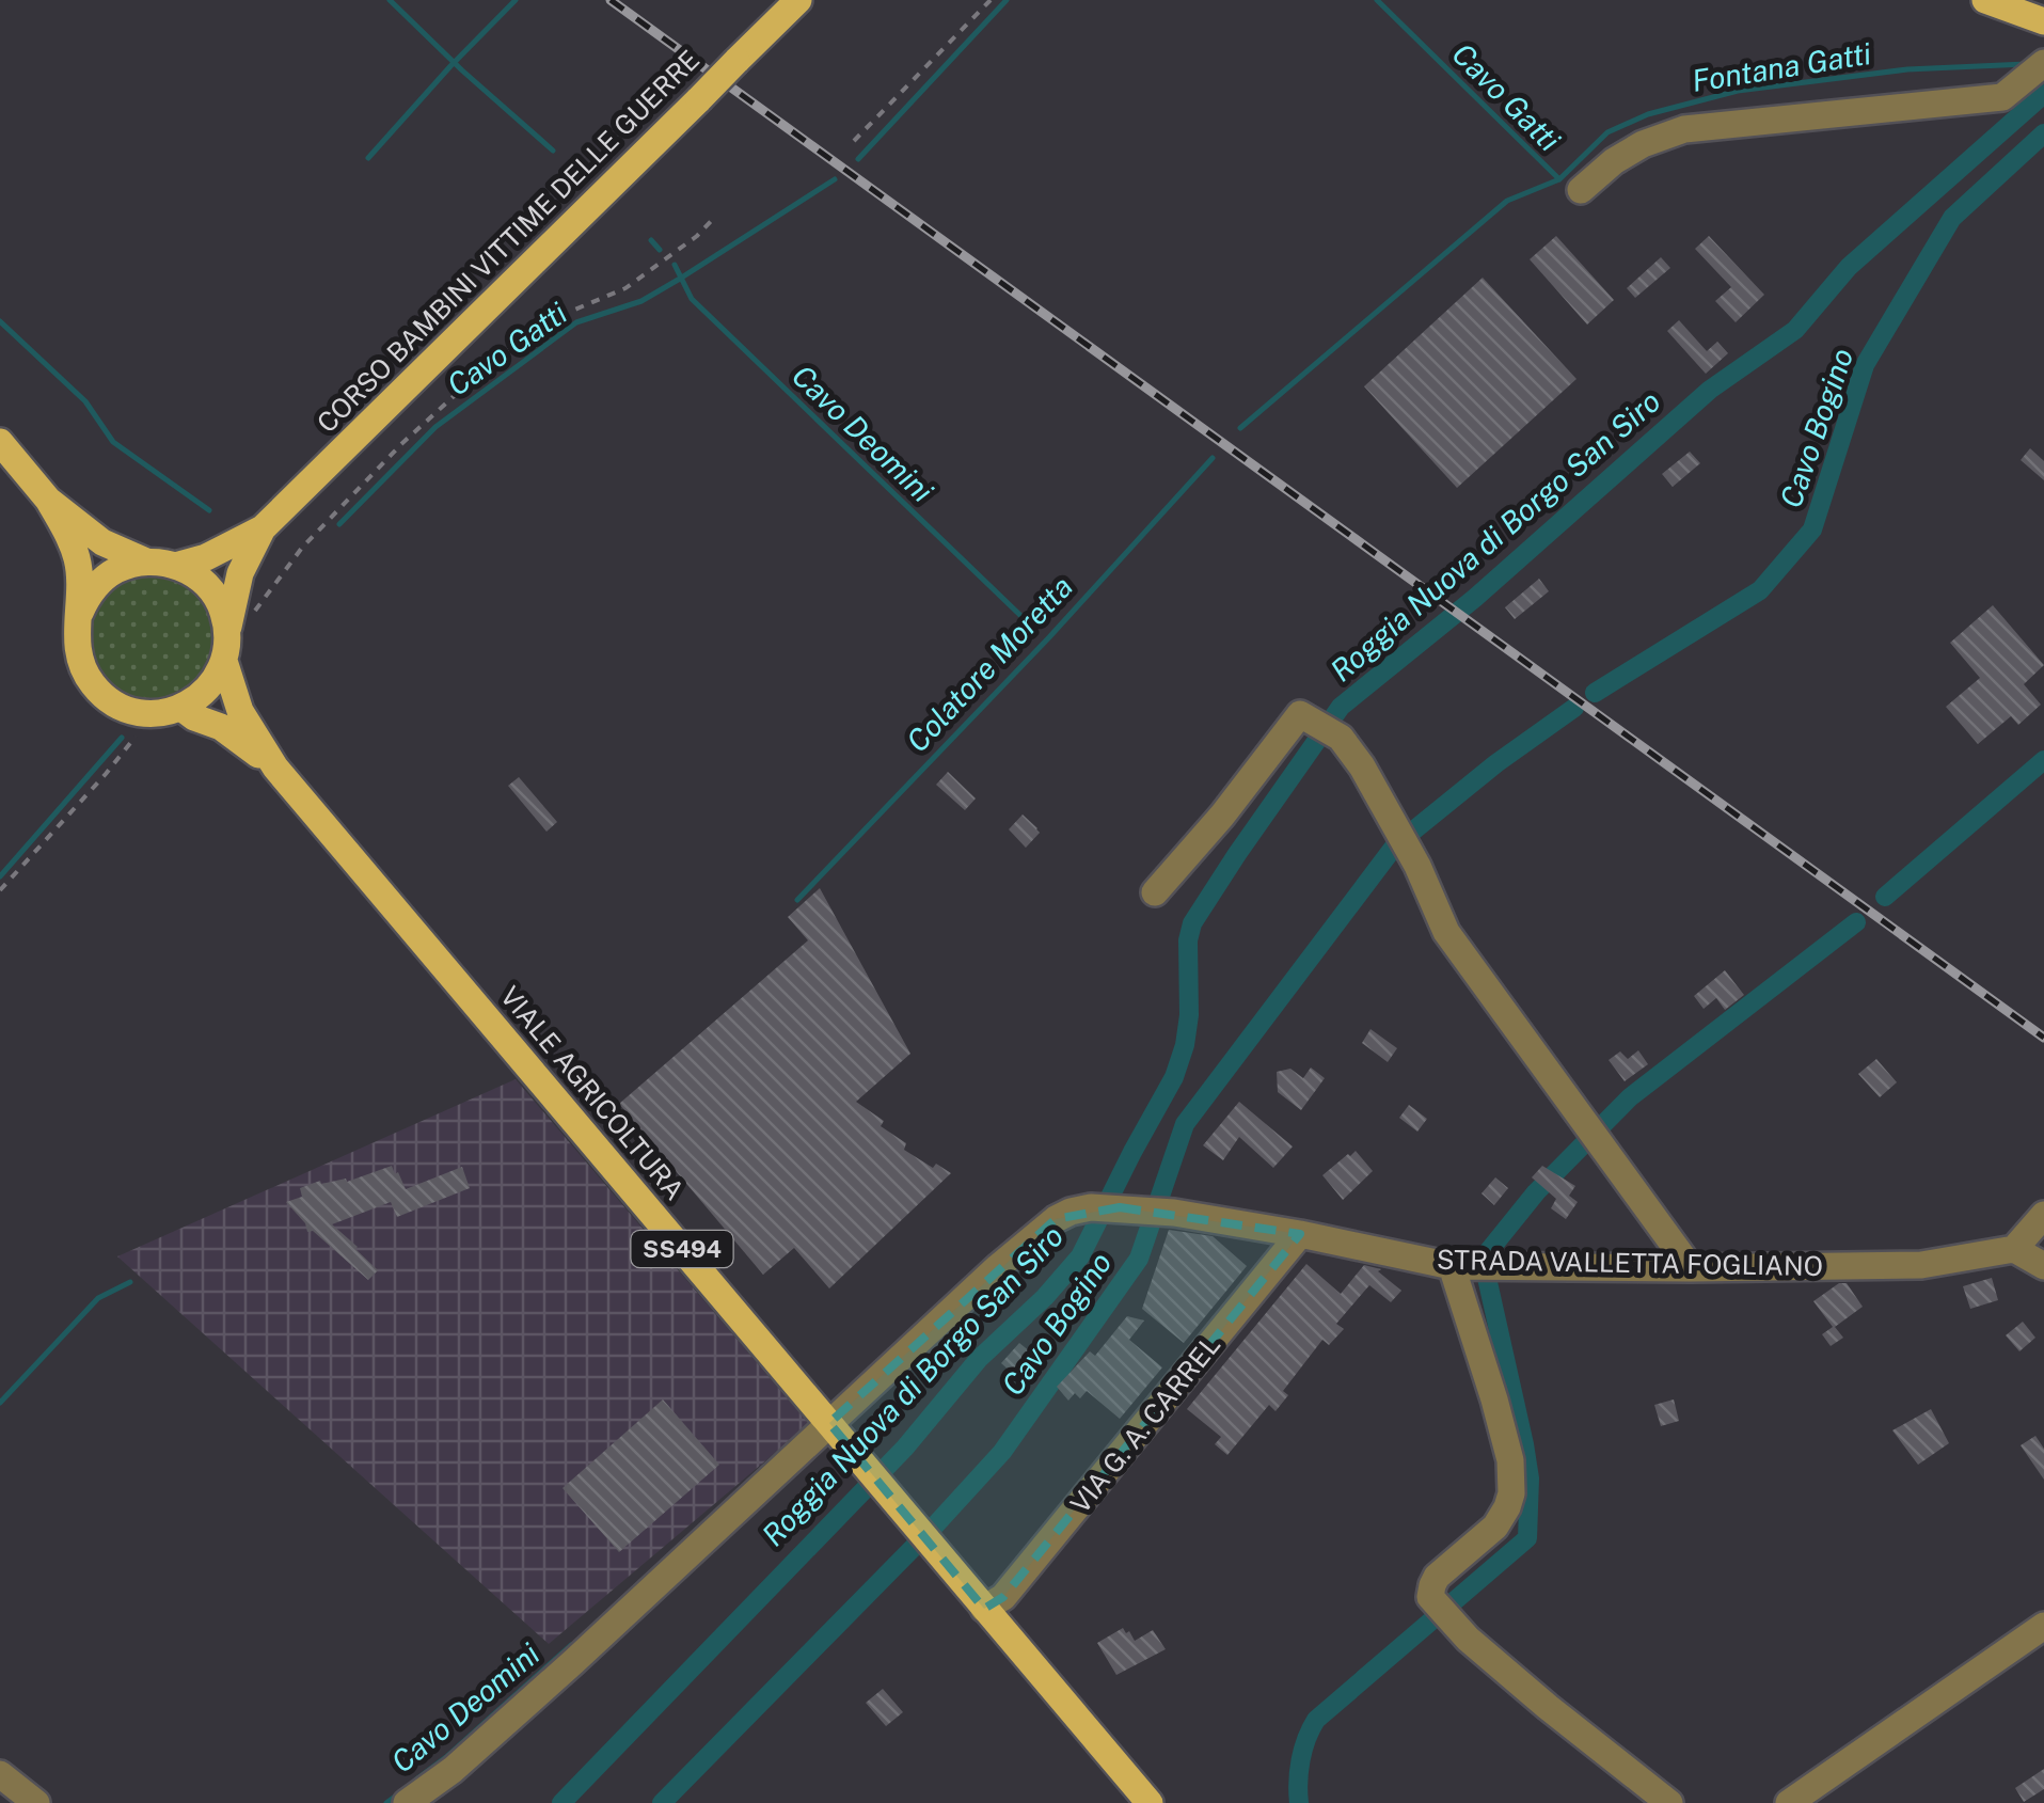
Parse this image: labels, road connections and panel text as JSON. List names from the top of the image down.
{
  "streets": {
    "main road": ["CORSO BAMBINI VITTIME DELLE GUERRE", "VIALE AGRICOLTURA", "SS494"],
    "street": ["STRADA VALLETTA FOGLIANO", "VIA G. A. CARREL"]
  },
  "crossings": [
    ["CORSO BAMBINI VITTIME DELLE GUERRE", "VIALE AGRICOLTURA"],
    ["VIALE AGRICOLTURA", "STRADA VALLETTA FOGLIANO"],
    ["VIALE AGRICOLTURA", "VIA G. A. CARREL"],
    ["STRADA VALLETTA FOGLIANO", "VIA G. A. CARREL"]
  ],
  "water": [
    "Fontana Gatti",
    "Cavo Gatti",
    "Cavo Bogino",
    "Cavo Deomini",
    "Roggia Nuova di Borgo San Siro",
    "Colatore Moretta"
  ]
}
